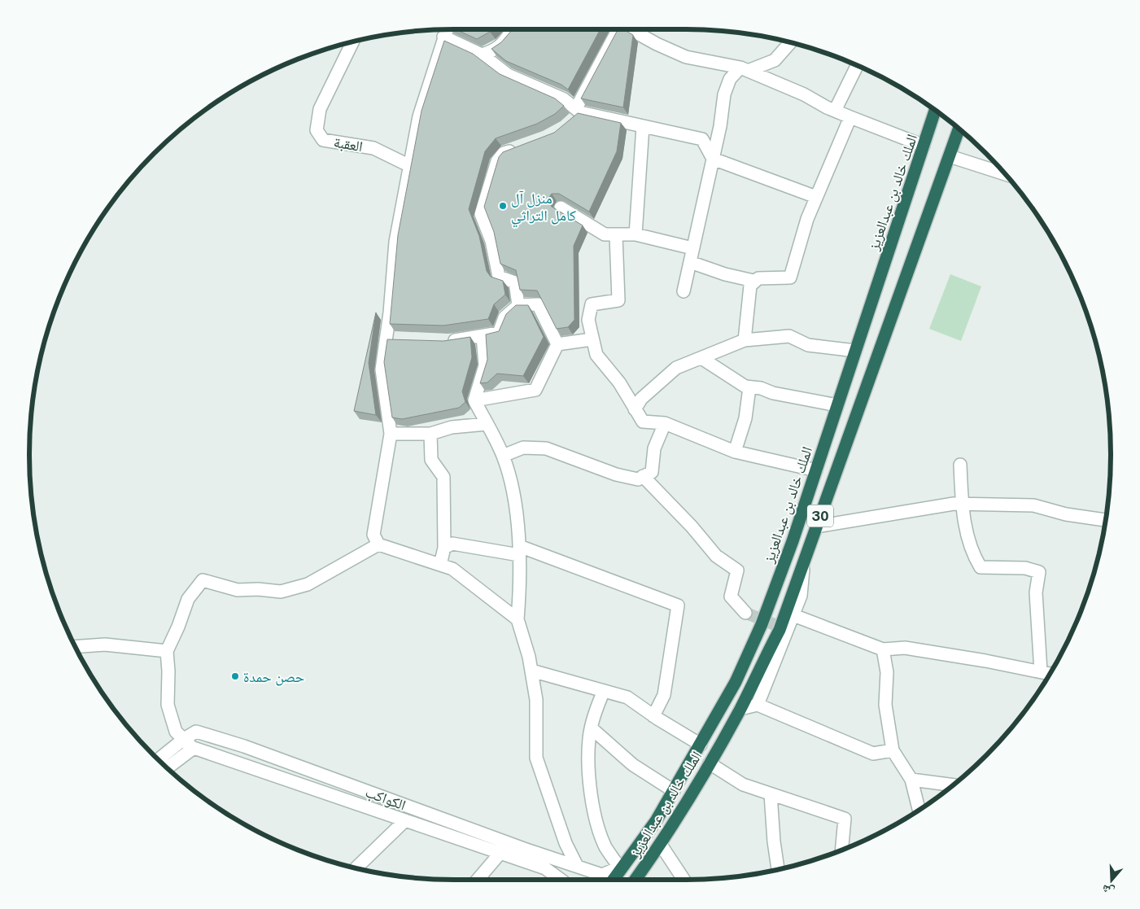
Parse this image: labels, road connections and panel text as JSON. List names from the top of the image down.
{
  "streets": {
    "highway": ["الملك خالد بن عبدالعزيز", "30"],
    "street": ["العقبة", "الكواكب"]
  },
  "crossings": [
    ["الملك خالد بن عبدالعزيز", "الكواكب"]
  ],
  "places": ["منزل آل كامل التراثي", "حصن حمدة"],
  "north": "bottom"
}
